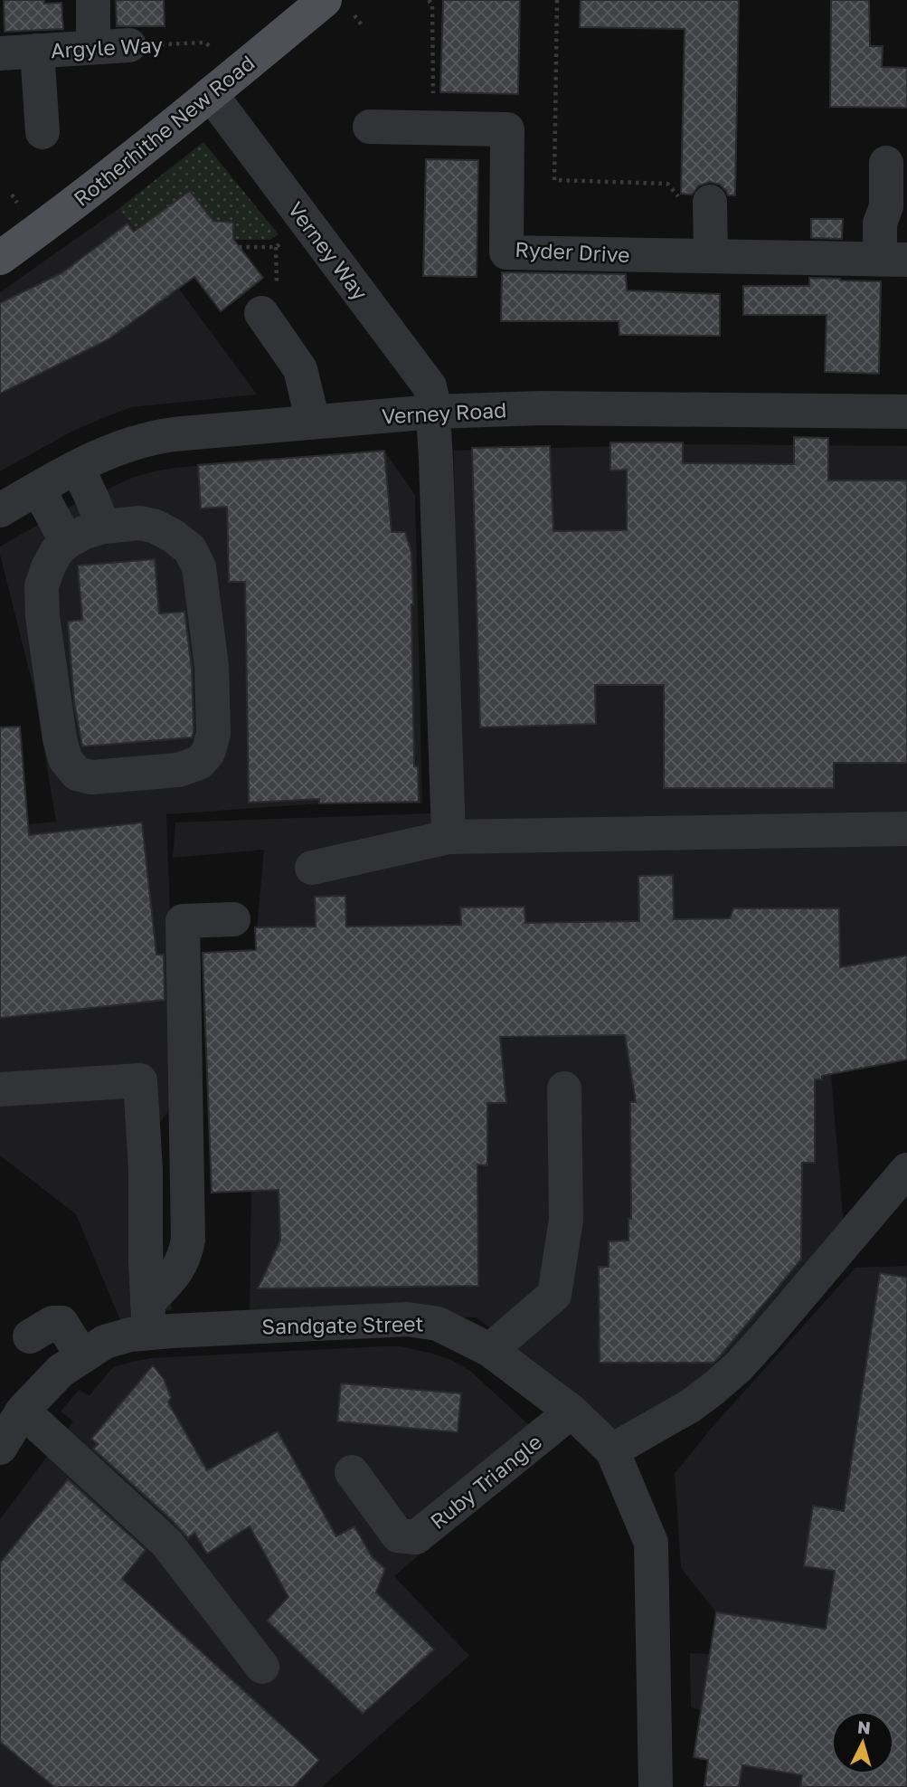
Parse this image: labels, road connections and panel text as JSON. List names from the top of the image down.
{
  "streets": {
    "main road": ["Rotherhithe New Road"],
    "street": [
      "Argyle Way",
      "Verney Way",
      "Ryder Drive",
      "Verney Road",
      "Sandgate Street",
      "Ruby Triangle"
    ]
  },
  "crossings": [
    ["Rotherhithe New Road", "Verney Way"],
    ["Verney Way", "Verney Road"],
    ["Sandgate Street", "Ruby Triangle"]
  ],
  "north": "top"
}
